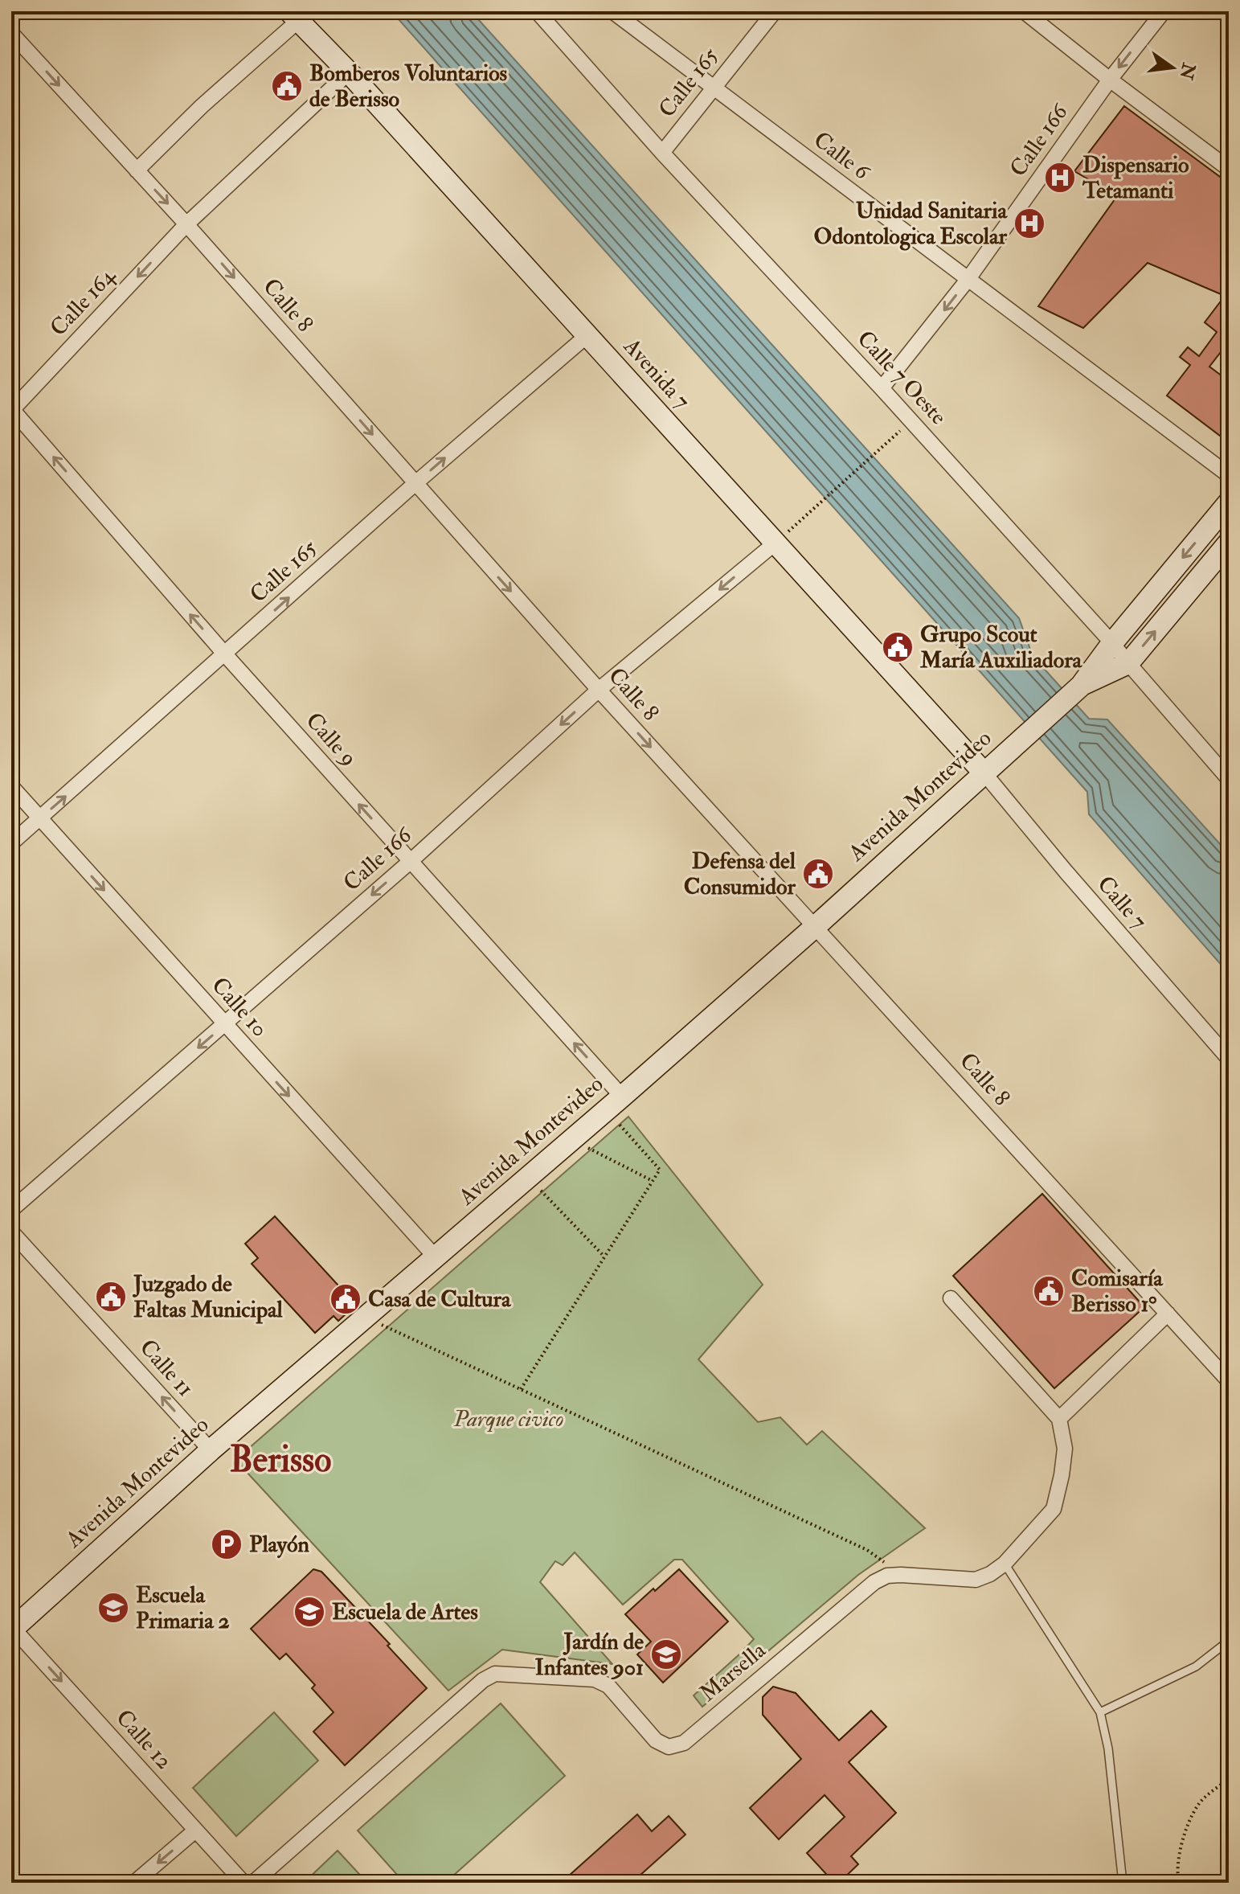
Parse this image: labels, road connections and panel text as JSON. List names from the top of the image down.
{
  "streets": {
    "main road": ["Avenida 7", "Avenida Montevideo"],
    "street": [
      "Calle 165",
      "Calle 166",
      "Calle 6",
      "Calle 164",
      "Calle 8",
      "Calle 7 Oeste",
      "Calle 9",
      "Calle 7",
      "Calle 10",
      "Calle 11",
      "Marsella",
      "Calle 12"
    ]
  },
  "crossings": [
    ["Calle 165", "Calle 6"],
    ["Calle 165", "Calle 8"],
    ["Calle 165", "Avenida 7"],
    ["Calle 165", "Calle 7 Oeste"],
    ["Calle 165", "Calle 9"],
    ["Calle 165", "Calle 10"],
    ["Calle 166", "Calle 6"],
    ["Calle 166", "Calle 8"],
    ["Calle 166", "Avenida 7"],
    ["Calle 166", "Calle 7 Oeste"],
    ["Calle 166", "Calle 9"],
    ["Calle 166", "Calle 10"],
    ["Calle 164", "Calle 8"],
    ["Calle 164", "Avenida 7"],
    ["Calle 164", "Calle 9"],
    ["Calle 8", "Avenida Montevideo"],
    ["Avenida 7", "Avenida Montevideo"],
    ["Avenida 7", "Calle 7"],
    ["Calle 7 Oeste", "Avenida Montevideo"],
    ["Calle 9", "Avenida Montevideo"],
    ["Avenida Montevideo", "Calle 7"],
    ["Avenida Montevideo", "Calle 10"],
    ["Avenida Montevideo", "Calle 11"],
    ["Avenida Montevideo", "Calle 12"]
  ],
  "one_way": [
    "Calle 165",
    "Calle 166",
    "Calle 164",
    "Calle 8",
    "Calle 9",
    "Calle 10",
    "Calle 11",
    "Calle 12"
  ],
  "districts": ["Berisso"],
  "parks": ["Parque civico"],
  "places": {
    "public building": [
      "Bomberos Voluntarios de Berisso",
      "Grupo Scout María Auxiliadora",
      "Defensa del Consumidor",
      "Comisaría Berisso 1°",
      "Juzgado de Faltas Municipal",
      "Casa de Cultura"
    ],
    "hospital": ["Dispensario Tetamanti", "Unidad Sanitaria Odontologica Escolar"],
    "parking": ["Playón"],
    "school or university": ["Escuela Primaria 2", "Escuela de Artes", "Jardín de Infantes 901"]
  },
  "north": "right"
}
